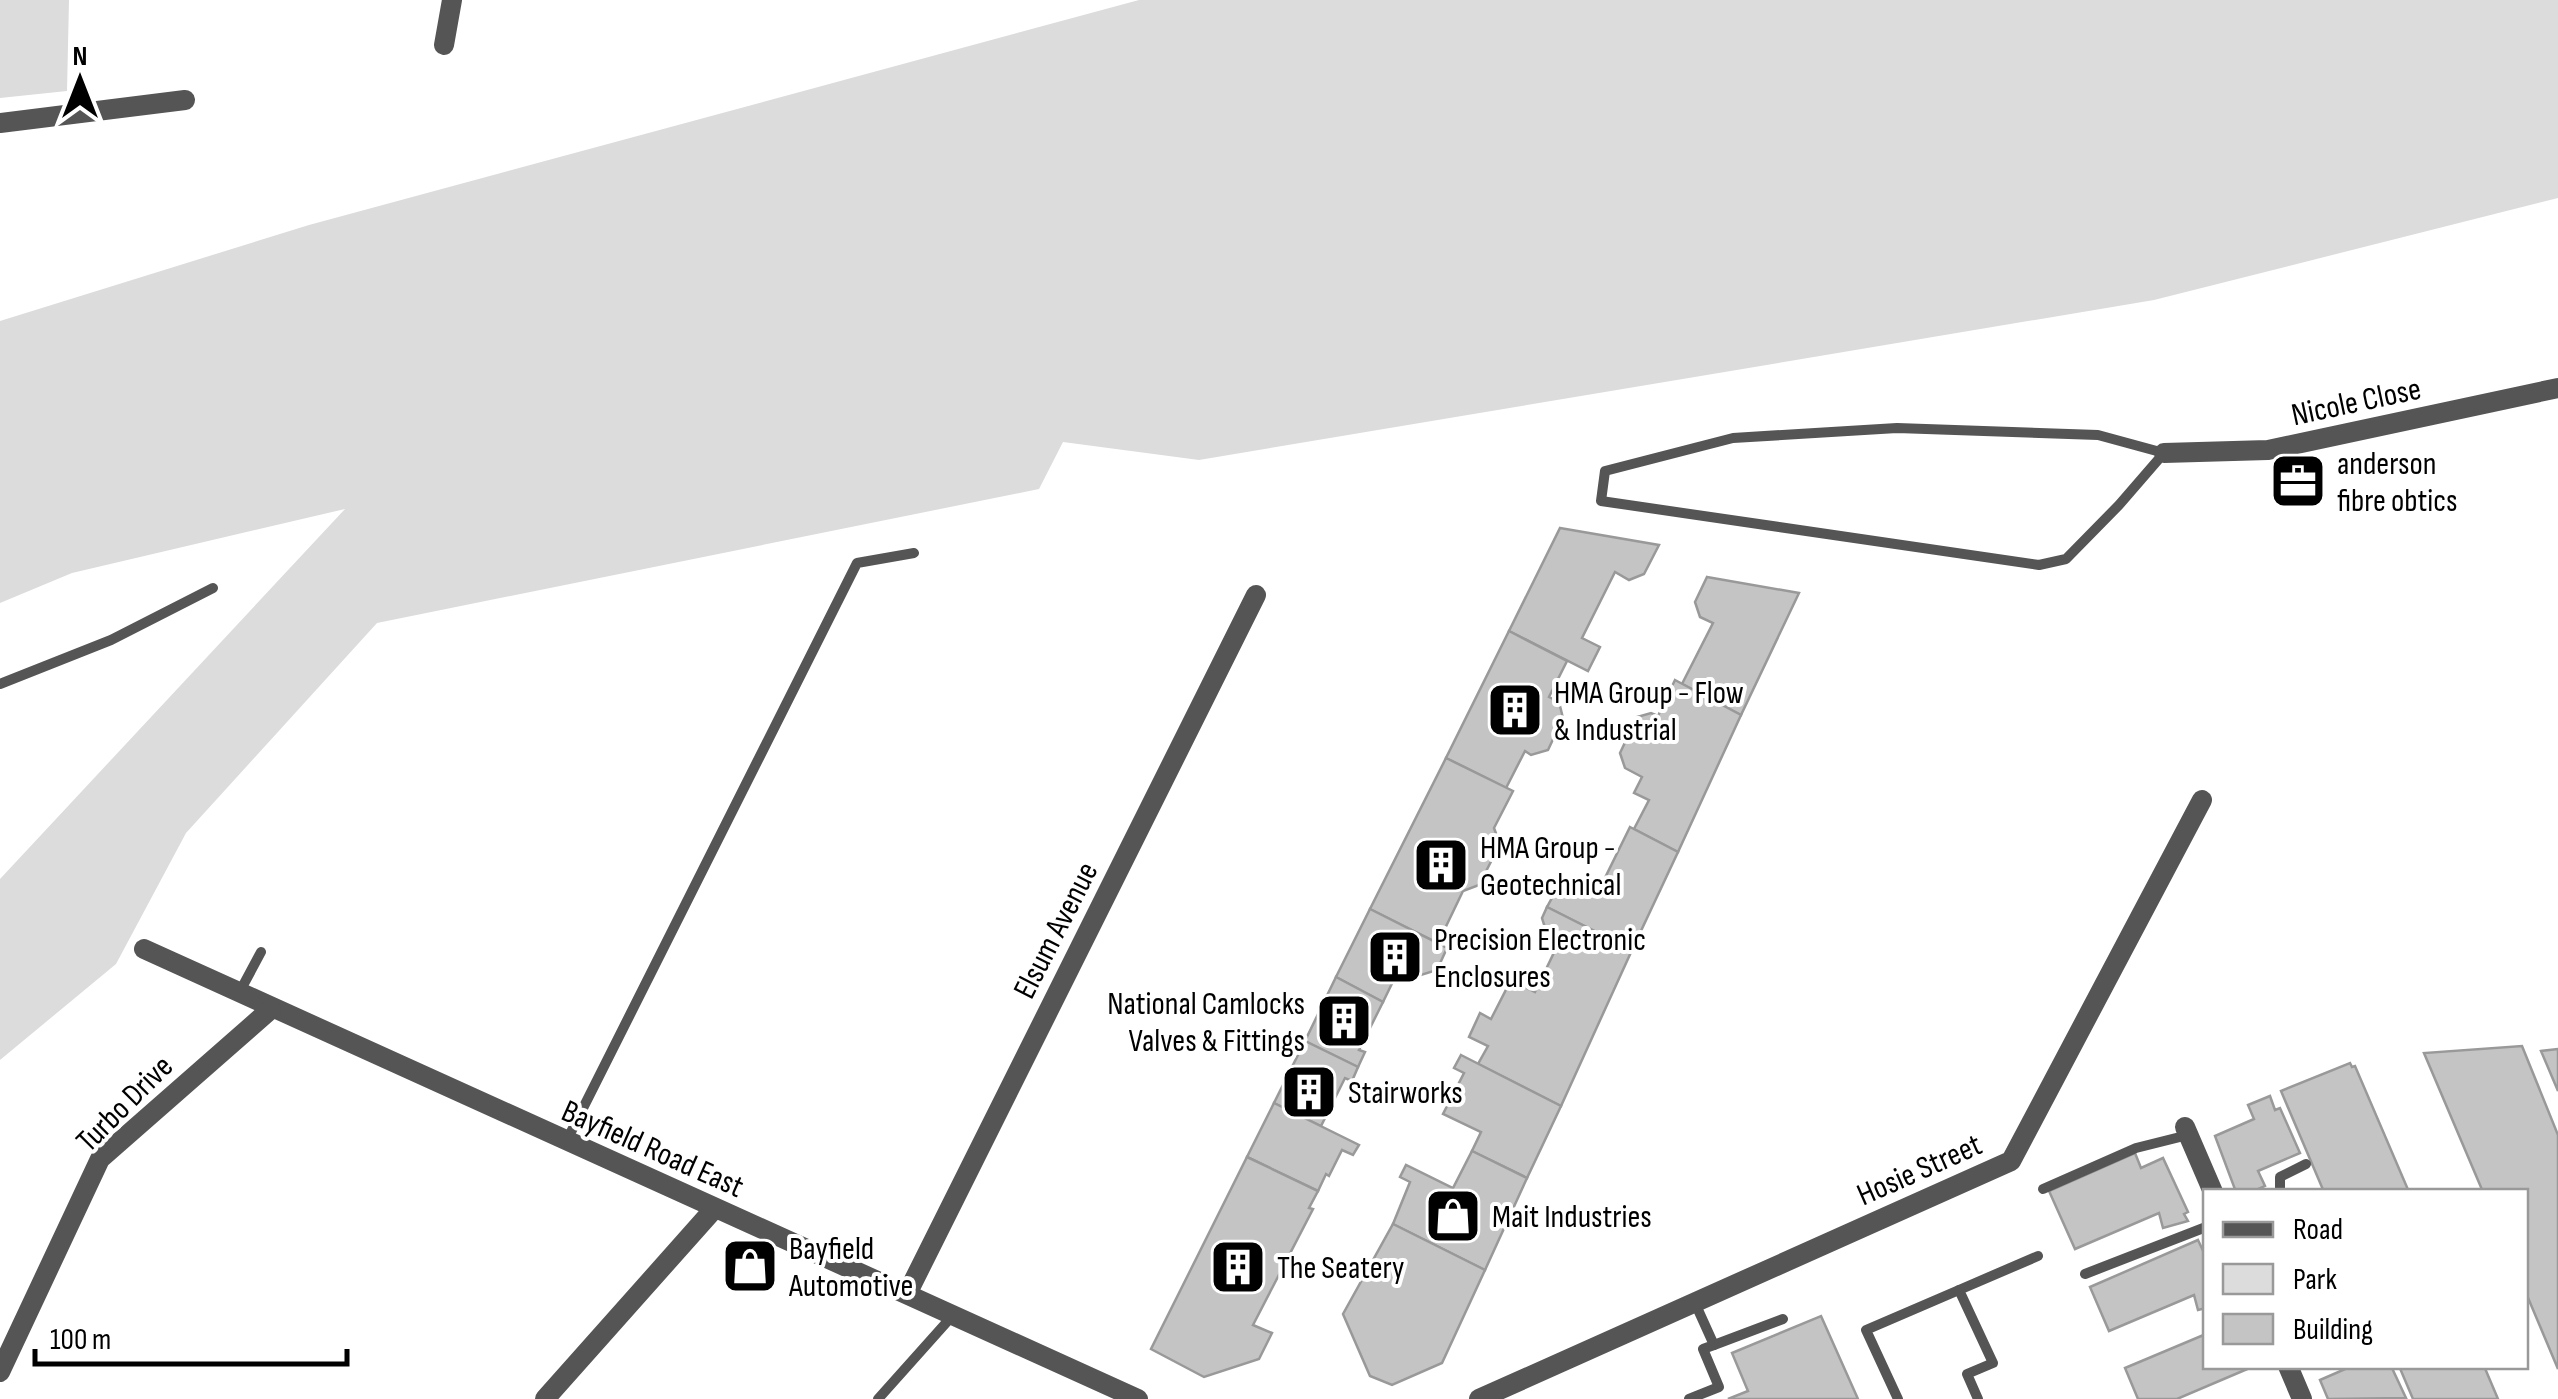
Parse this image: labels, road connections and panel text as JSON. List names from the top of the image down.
{
  "streets": {
    "street": [
      "Nicole Close",
      "Elsum Avenue",
      "Turbo Drive",
      "Bayfield Road East",
      "Hosie Street"
    ]
  },
  "crossings": [
    ["Elsum Avenue", "Bayfield Road East"],
    ["Turbo Drive", "Bayfield Road East"]
  ],
  "places": {
    "office": ["anderson fibre obtics"],
    "building": [
      "HMA Group - Flow & Industrial",
      "HMA Group - Geotechnical",
      "Precision Electronic Enclosures",
      "National Camlocks Valves & Fittings",
      "Stairworks",
      "The Seatery"
    ],
    "shop": ["Mait Industries", "Bayfield Automotive"]
  },
  "legend": ["Road", "Park", "Building"],
  "scale_bar": "100 m",
  "north": "top"
}
